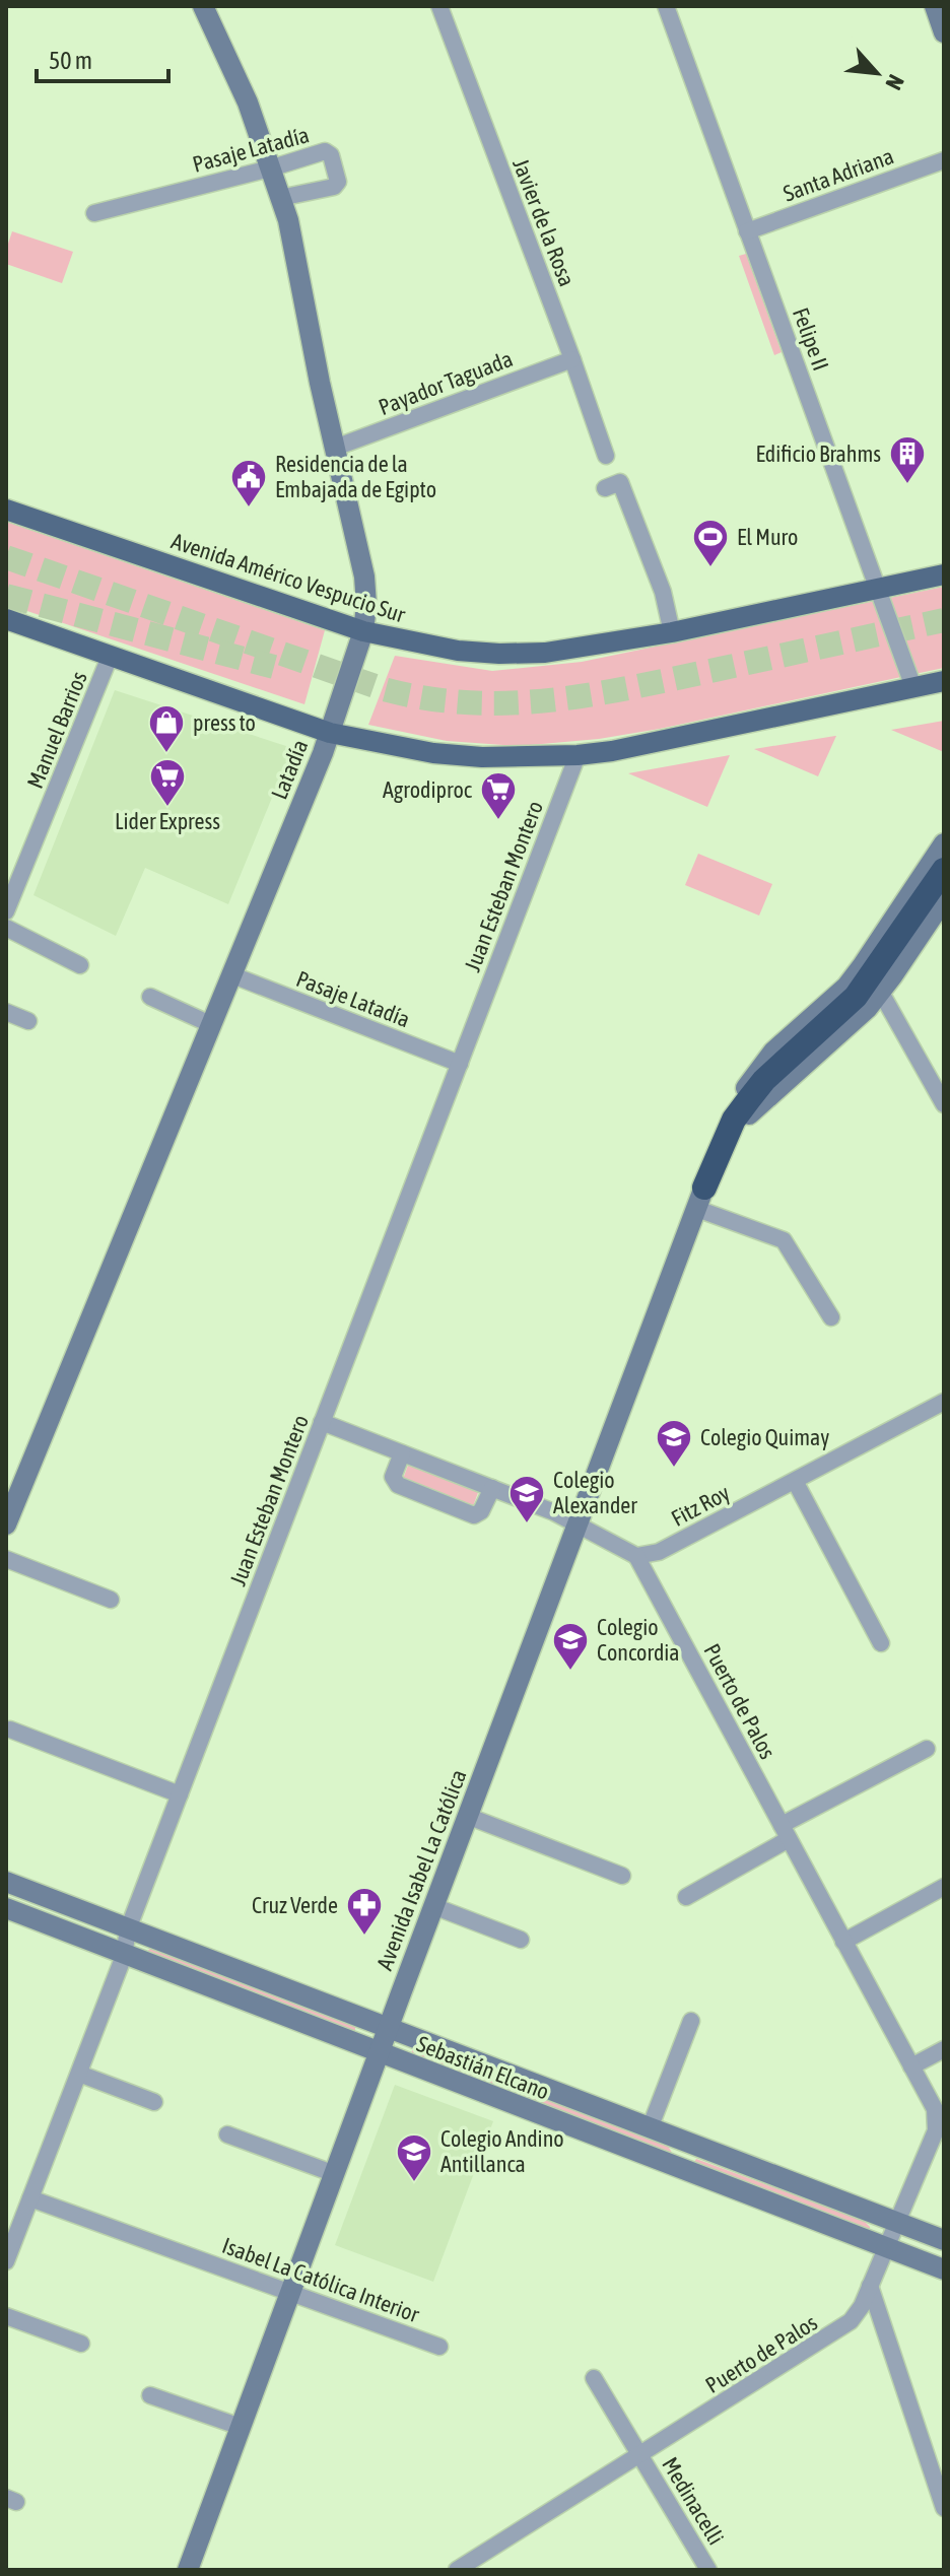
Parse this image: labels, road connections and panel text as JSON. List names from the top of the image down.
{
  "streets": {
    "main road": ["Avenida Américo Vespucio Sur"],
    "street": [
      "Pasaje Latadía",
      "Santa Adriana",
      "Javier de la Rosa",
      "Felipe II",
      "Payador Taguada",
      "Manuel Barrios",
      "Latadía",
      "Juan Esteban Montero",
      "Fitz Roy",
      "Puerto de Palos",
      "Avenida Isabel La Católica",
      "Sebastián Elcano",
      "Isabel La Católica Interior",
      "Medinacelli"
    ]
  },
  "crossings": [
    ["Pasaje Latadía", "Latadía"],
    ["Pasaje Latadía", "Juan Esteban Montero"],
    ["Santa Adriana", "Felipe II"],
    ["Javier de la Rosa", "Payador Taguada"],
    ["Felipe II", "Avenida Américo Vespucio Sur"],
    ["Payador Taguada", "Latadía"],
    ["Avenida Américo Vespucio Sur", "Latadía"],
    ["Juan Esteban Montero", "Sebastián Elcano"],
    ["Juan Esteban Montero", "Isabel La Católica Interior"],
    ["Fitz Roy", "Puerto de Palos"],
    ["Puerto de Palos", "Sebastián Elcano"],
    ["Puerto de Palos", "Medinacelli"],
    ["Avenida Isabel La Católica", "Sebastián Elcano"],
    ["Avenida Isabel La Católica", "Isabel La Católica Interior"]
  ],
  "places": {
    "building": ["Edificio Brahms"],
    "public building": ["Residencia de la Embajada de Egipto"],
    "sports": ["El Muro"],
    "shop": ["press to"],
    "supermarket": ["Lider Express", "Agrodiproc"],
    "school or university": [
      "Colegio Quimay",
      "Colegio Alexander",
      "Colegio Concordia",
      "Colegio Andino Antillanca"
    ],
    "pharmacy": ["Cruz Verde"]
  },
  "scale_bar": "50 m",
  "north": "bottom right"
}
